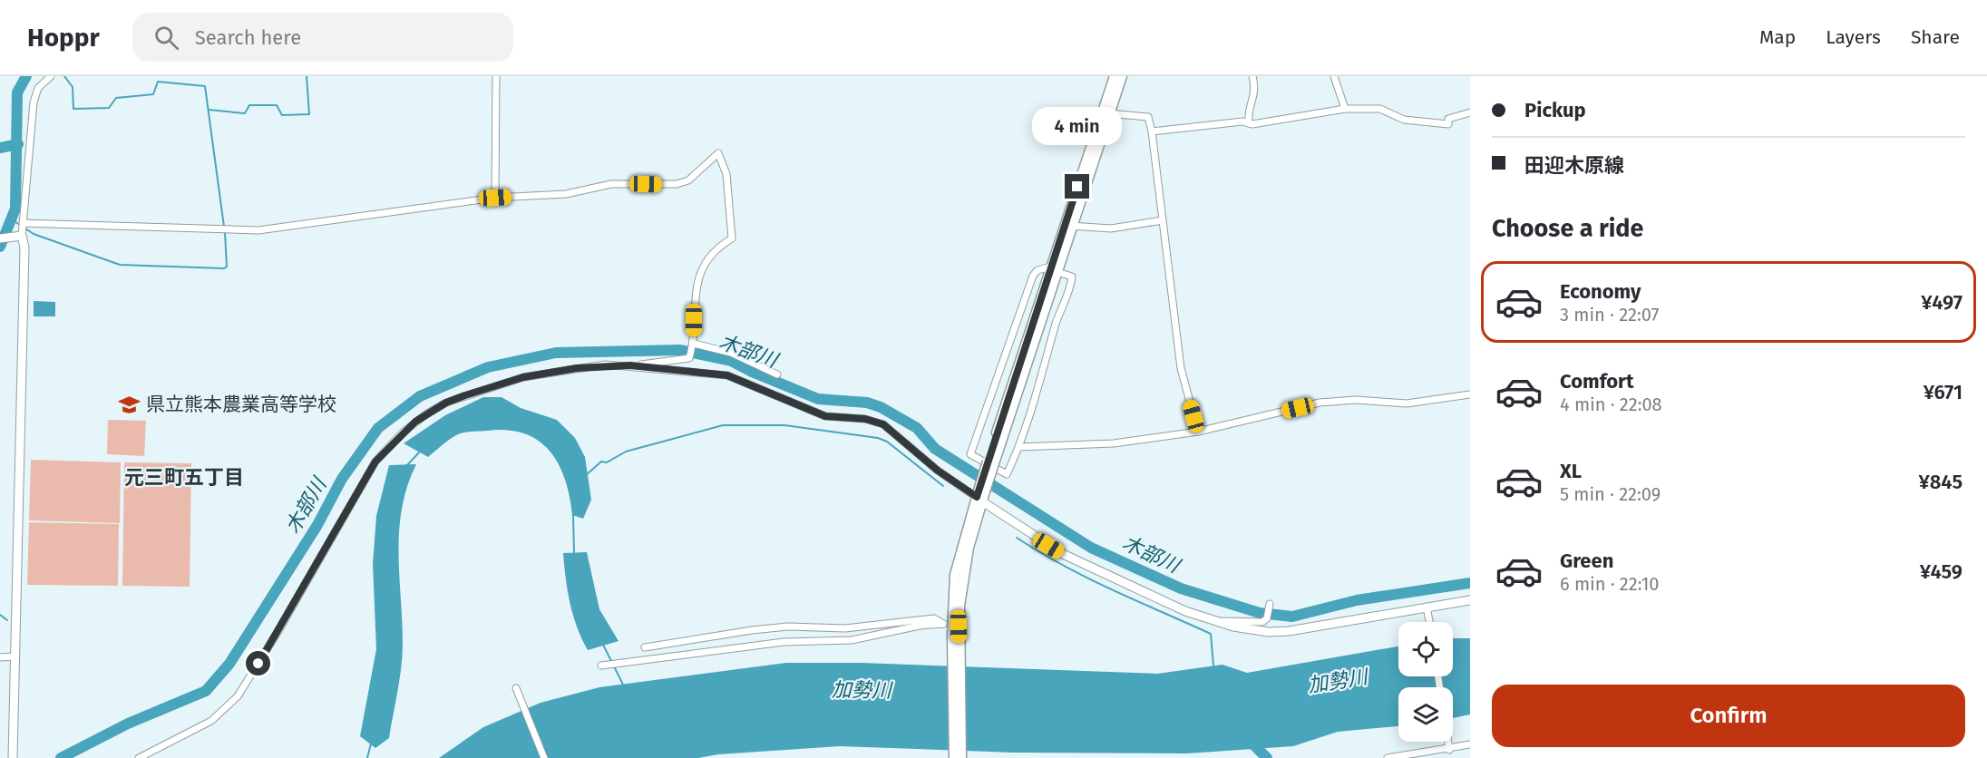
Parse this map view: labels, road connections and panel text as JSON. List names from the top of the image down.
{
  "districts": ["元三町五丁目"],
  "water": ["木部川", "加勢川"],
  "places": {
    "school or university": ["県立熊本農業高等学校"]
  },
  "page": {
    "header": "Hoppr",
    "search": "Search here",
    "nav": ["Map", "Layers", "Share"],
    "banner": ["Pickup", "田迎木原線"],
    "bubble": "4 min",
    "heading": "Choose a ride",
    "list": [
      {
        "name": "Economy",
        "note": "3 min · 22:07",
        "value": "¥497"
      },
      {
        "name": "Comfort",
        "note": "4 min · 22:08",
        "value": "¥671"
      },
      {
        "name": "XL",
        "note": "5 min · 22:09",
        "value": "¥845"
      },
      {
        "name": "Green",
        "note": "6 min · 22:10",
        "value": "¥459"
      }
    ],
    "buttons": "Confirm"
  }
}
